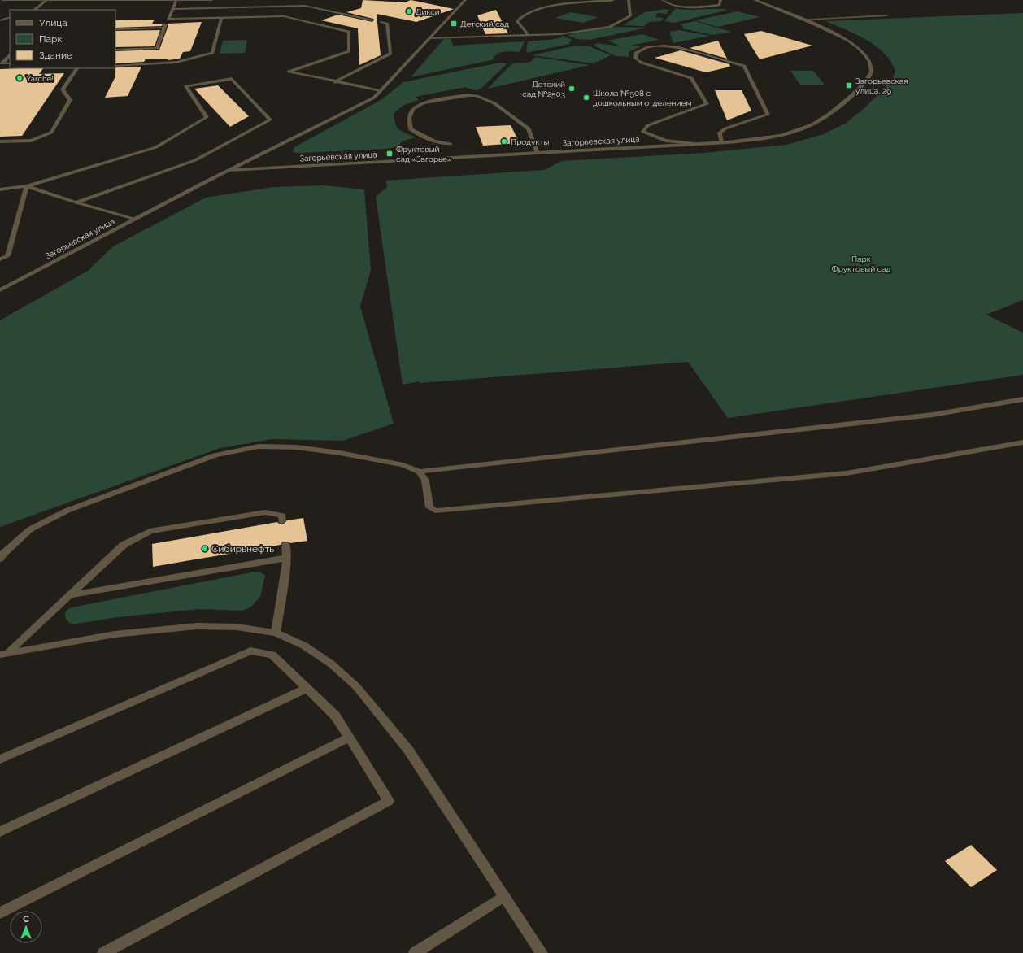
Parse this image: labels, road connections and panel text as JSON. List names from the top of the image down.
{
  "streets": {
    "street": ["Загорьевская улица"]
  },
  "parks": ["Парк Фруктовый сад"],
  "places": {
    "other": [
      "Дикси",
      "Yarche!",
      "Детский сад №2503",
      "Школа №508 с дошкольным отделением",
      "Продукты",
      "Сибирьнефть"
    ],
    "transit": ["Детский сад", "Загорьевская улица, 29", "Фруктовый сад «Загорье»"]
  },
  "legend": ["Улица", "Парк", "Здание"],
  "north": "top"
}
